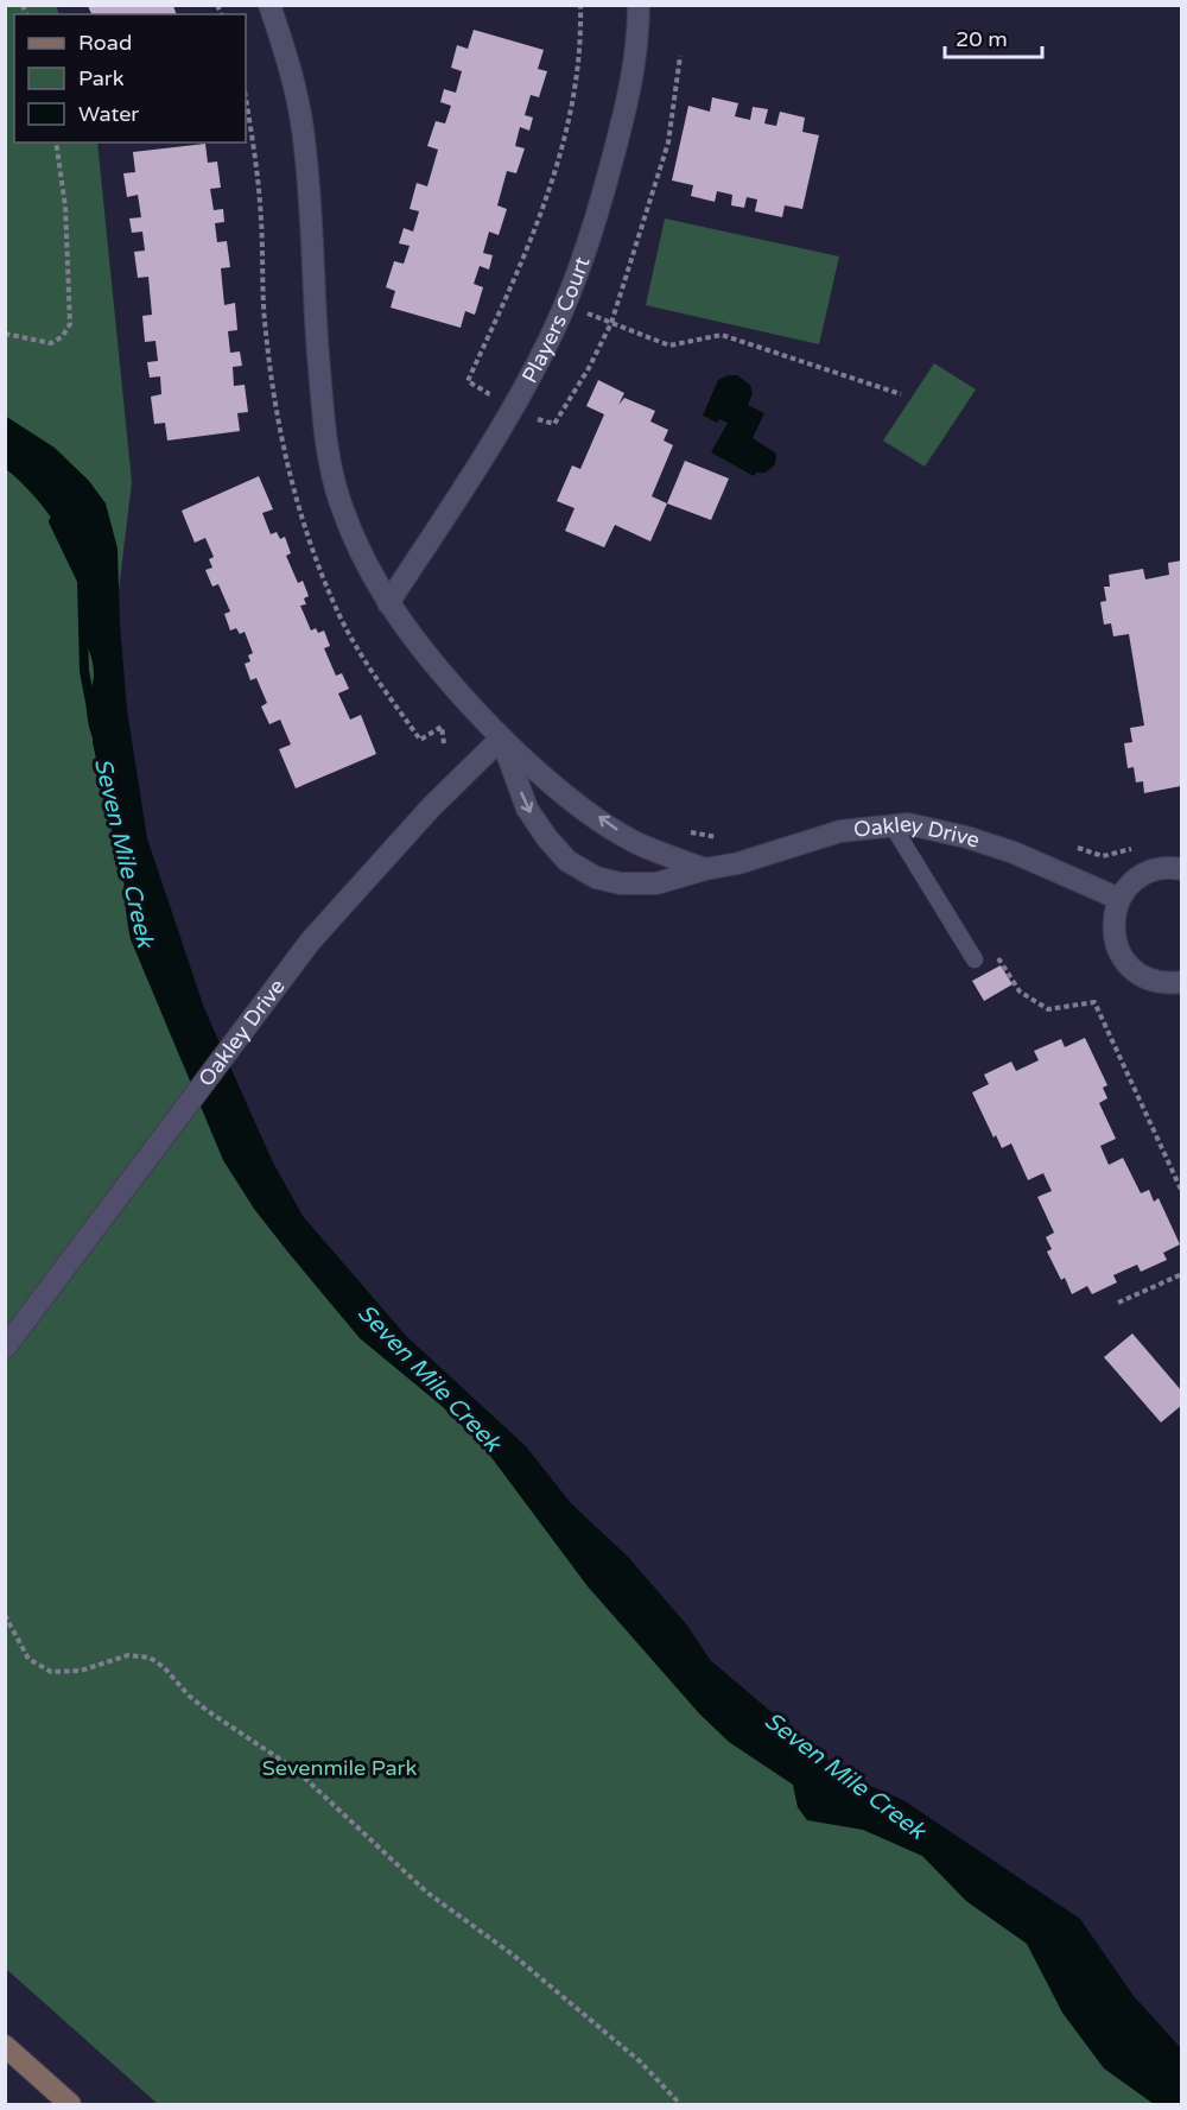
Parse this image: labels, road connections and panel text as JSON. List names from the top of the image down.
{
  "streets": {
    "street": ["Players Court", "Oakley Drive"]
  },
  "water": ["Seven Mile Creek"],
  "parks": ["Sevenmile Park"],
  "legend": ["Road", "Park", "Water"],
  "scale_bar": "20 m"
}
